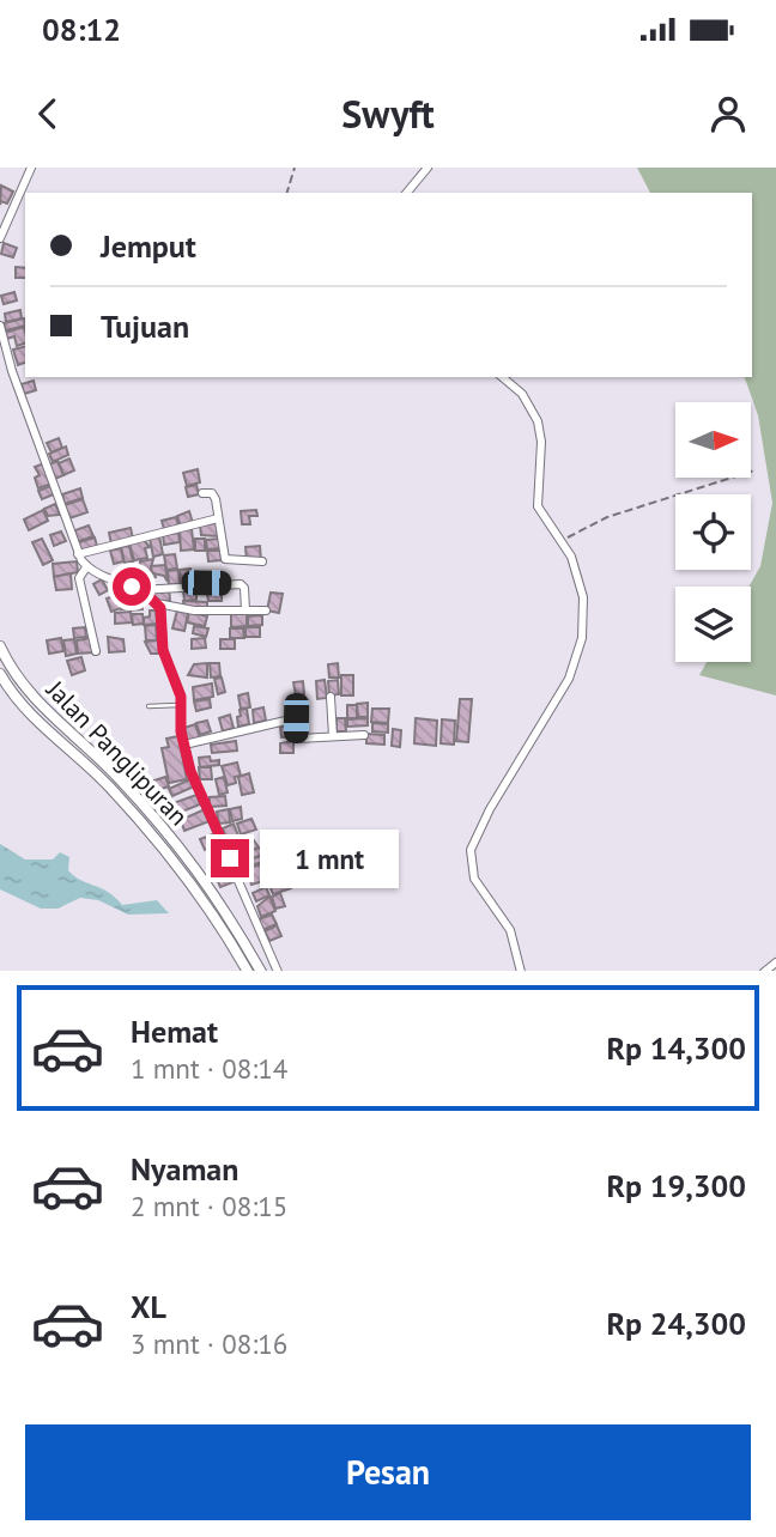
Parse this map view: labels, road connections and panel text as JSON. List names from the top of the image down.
{
  "streets": {
    "main road": ["Jalan Panglipuran"]
  },
  "north": "right",
  "page": {
    "status": "08:12",
    "header": "Swyft",
    "banner": ["Jemput", "Tujuan"],
    "bubble": "1 mnt",
    "list": [
      {
        "name": "Hemat",
        "note": "1 mnt · 08:14",
        "value": "Rp 14,300"
      },
      {
        "name": "Nyaman",
        "note": "2 mnt · 08:15",
        "value": "Rp 19,300"
      },
      {
        "name": "XL",
        "note": "3 mnt · 08:16",
        "value": "Rp 24,300"
      }
    ],
    "buttons": "Pesan"
  }
}
